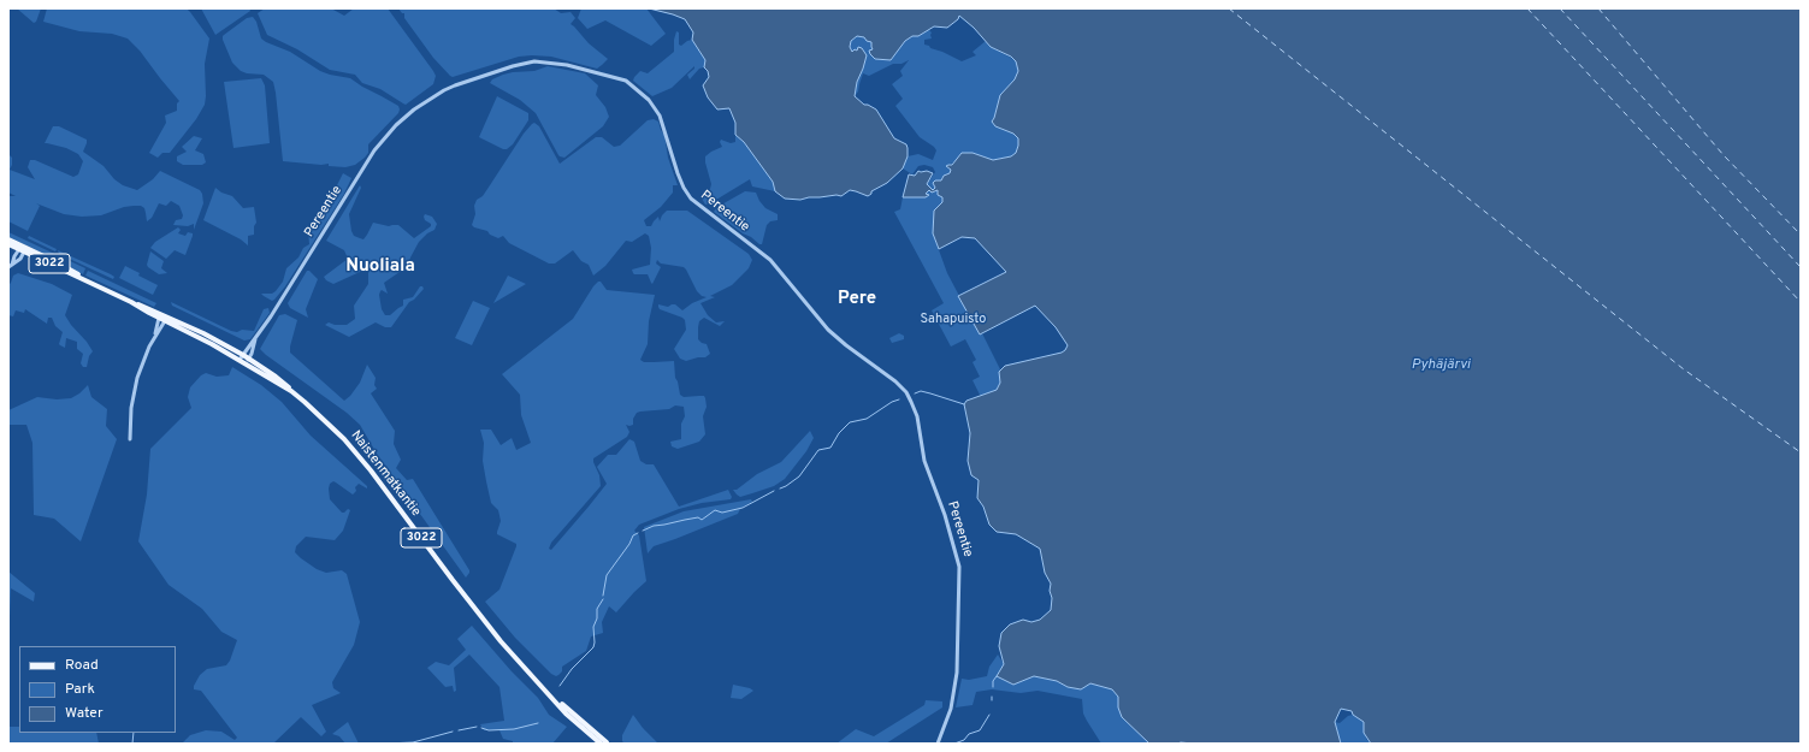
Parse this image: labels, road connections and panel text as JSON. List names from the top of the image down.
{
  "streets": {
    "main road": ["3022", "Naistenmatkantie"],
    "street": ["Pereentie"]
  },
  "crossings": [
    ["Pereentie", "Naistenmatkantie"]
  ],
  "districts": ["Nuoliala", "Pere"],
  "water": ["Pyhäjärvi"],
  "parks": ["Sahapuisto"],
  "legend": ["Road", "Park", "Water"]
}
